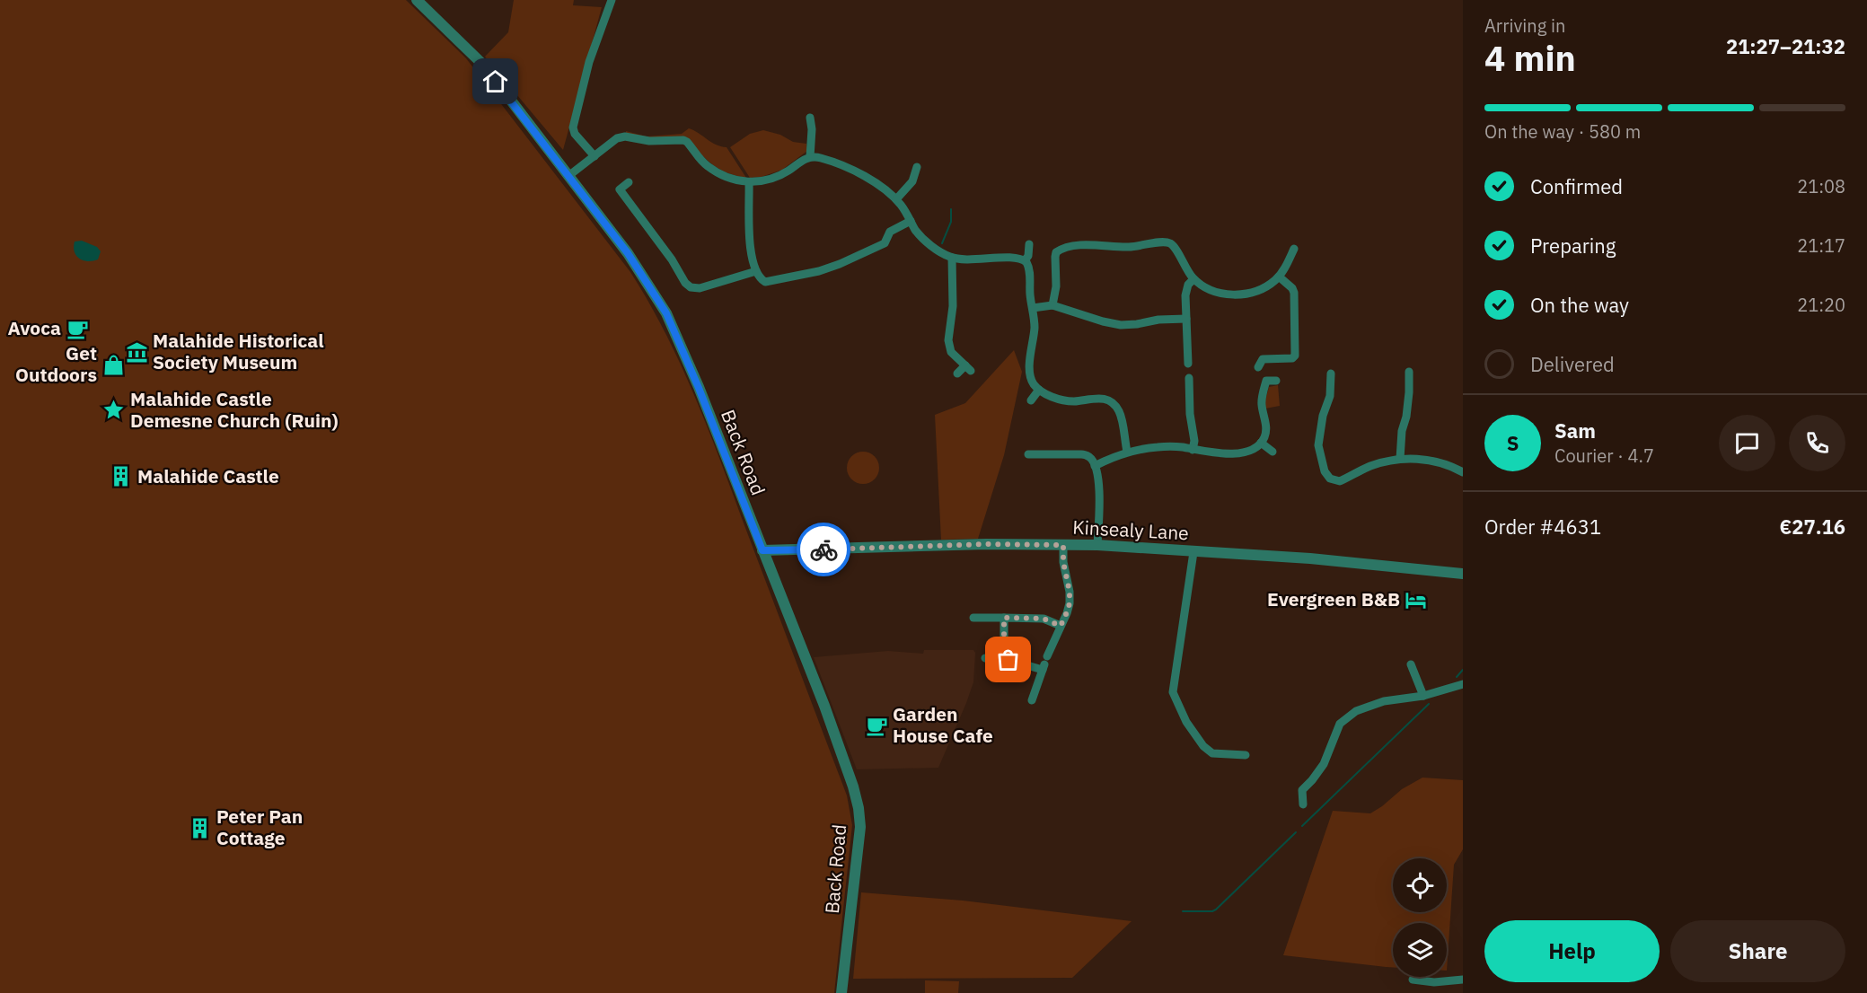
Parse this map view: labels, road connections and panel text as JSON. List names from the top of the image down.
{
  "streets": {
    "street": ["Back Road", "Kinsealy Lane"]
  },
  "crossings": [
    ["Back Road", "Kinsealy Lane"]
  ],
  "places": {
    "cafe": ["Avoca", "Garden House Cafe"],
    "museum": ["Malahide Historical Society Museum"],
    "shop": ["Get Outdoors"],
    "place": ["Malahide Castle Demesne Church (Ruin)"],
    "building": ["Malahide Castle", "Peter Pan Cottage"],
    "hotel": ["Evergreen B&B"]
  },
  "page": {
    "heading": ["4 min", "Arriving in", "21:27–21:32"],
    "panel": [
      "Sam",
      "Courier · 4.7",
      "Order #4631",
      "€27.16"
    ],
    "bar": "On the way · 580 m",
    "list": [
      ["Confirmed", "21:08"],
      ["Preparing", "21:17"],
      ["On the way", "21:20"],
      "Delivered"
    ],
    "round": "S",
    "buttons": ["Help", "Share"]
  }
}
